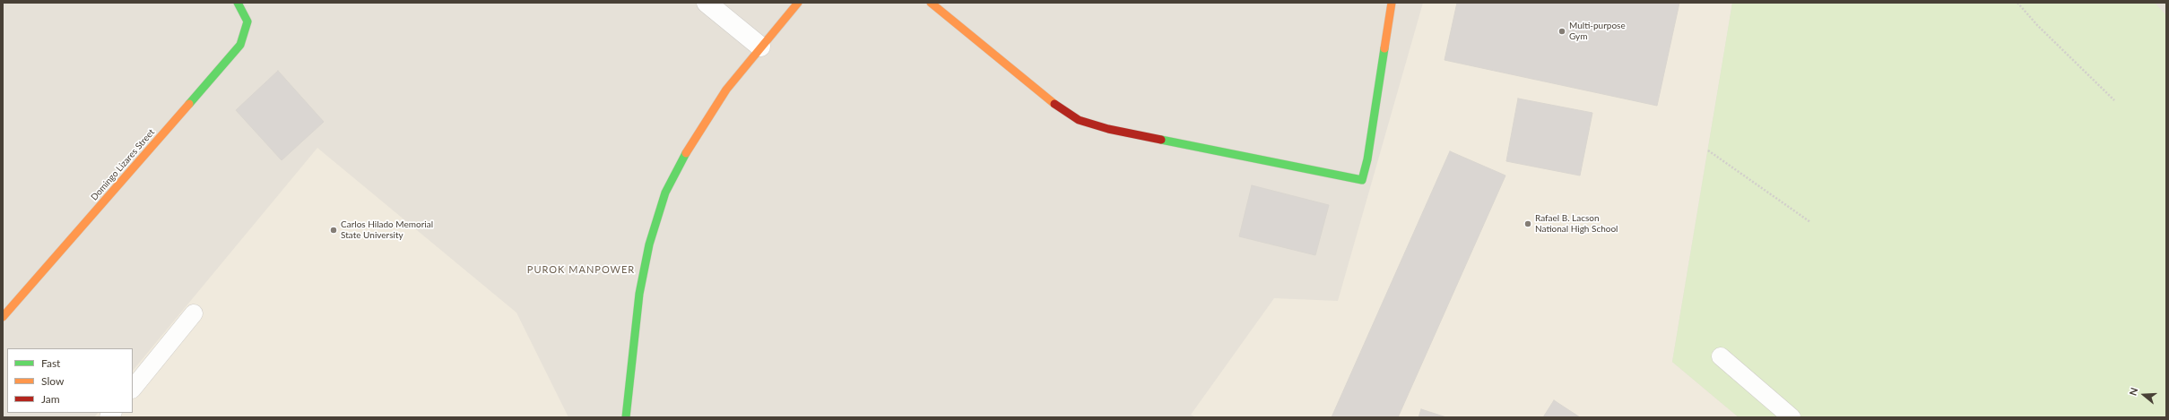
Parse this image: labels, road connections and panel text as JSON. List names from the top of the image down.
{
  "streets": {
    "street": ["Domingo Lizares Street"]
  },
  "districts": ["PUROK MANPOWER"],
  "places": ["Multi-purpose Gym", "Rafael B. Lacson National High School", "Carlos Hilado Memorial State University"],
  "legend": ["Fast", "Slow", "Jam"],
  "north": "left"
}
